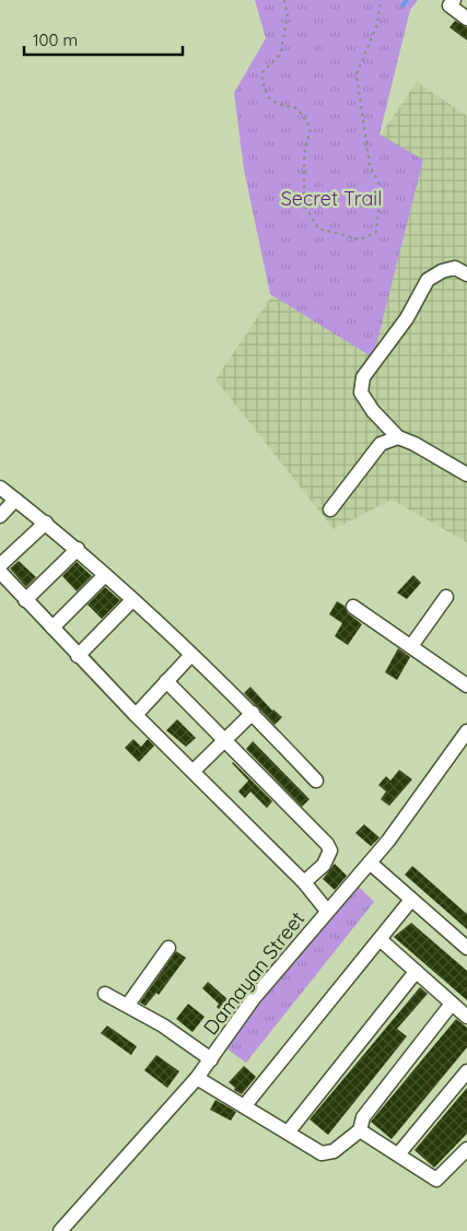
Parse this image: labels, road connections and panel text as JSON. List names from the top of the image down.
{
  "streets": {
    "street": ["Damayan Street"]
  },
  "parks": ["Secret Trail"],
  "scale_bar": "100 m"
}
